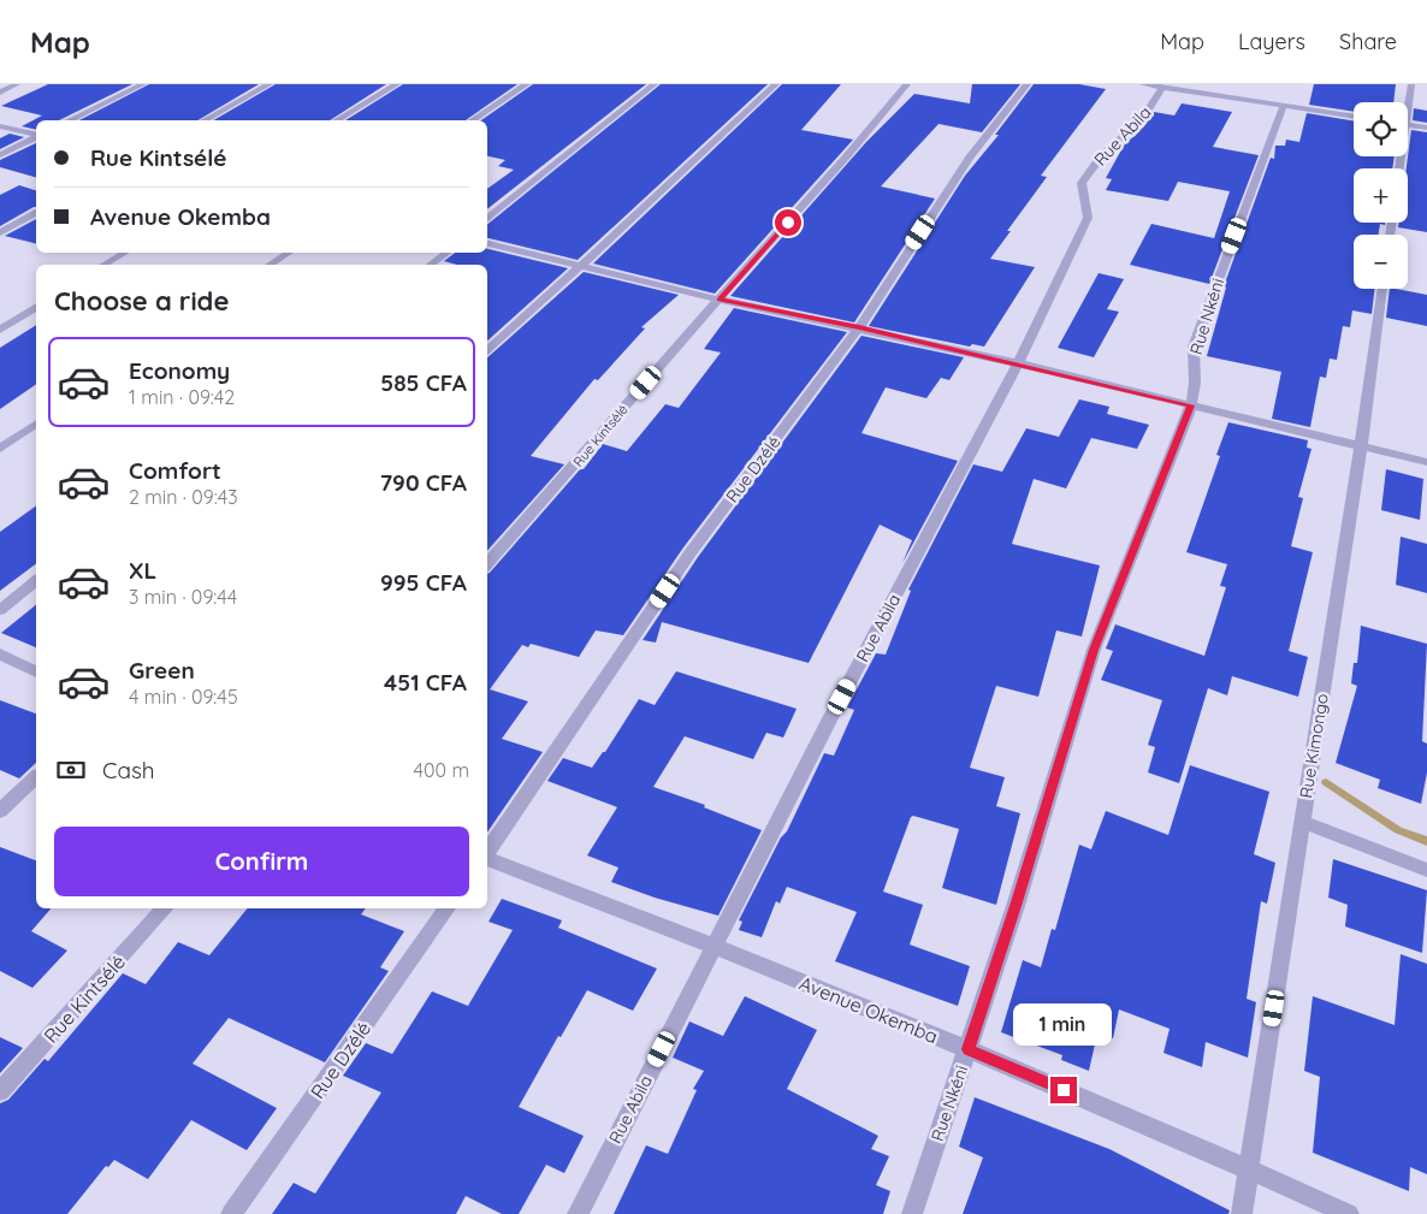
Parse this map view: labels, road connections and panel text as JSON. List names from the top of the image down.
{
  "streets": {
    "street": [
      "Rue Abila",
      "Rue Nkéni",
      "Rue Kintsélé",
      "Rue Dzélé",
      "Rue Kimongo",
      "Avenue Okemba"
    ]
  },
  "crossings": [
    ["Rue Abila", "Avenue Okemba"],
    ["Rue Nkéni", "Avenue Okemba"],
    ["Rue Kimongo", "Avenue Okemba"]
  ],
  "page": {
    "header": "Map",
    "nav": ["Map", "Layers", "Share"],
    "map_buttons": ["+", "−"],
    "banner": ["Rue Kintsélé", "Avenue Okemba"],
    "heading": "Choose a ride",
    "list": [
      {
        "name": "Economy",
        "note": "1 min · 09:42",
        "value": "585 CFA"
      },
      {
        "name": "Comfort",
        "note": "2 min · 09:43",
        "value": "790 CFA"
      },
      {
        "name": "XL",
        "note": "3 min · 09:44",
        "value": "995 CFA"
      },
      {
        "name": "Green",
        "note": "4 min · 09:45",
        "value": "451 CFA"
      }
    ],
    "pay": ["Cash", "400 m"],
    "buttons": "Confirm",
    "bubble": "1 min"
  }
}
